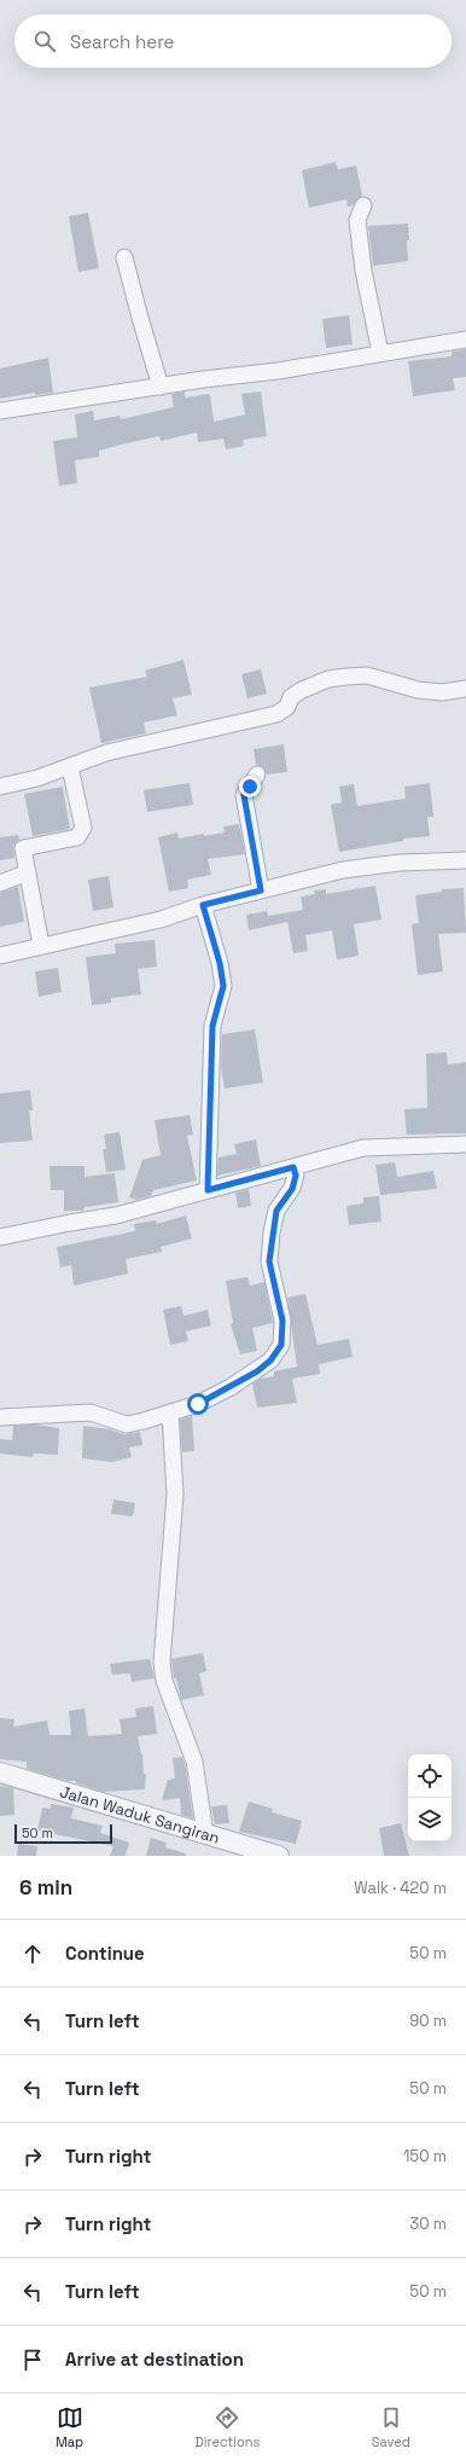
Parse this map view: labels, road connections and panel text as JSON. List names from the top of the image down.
{
  "streets": {
    "street": ["Jalan Waduk Sangiran"]
  },
  "scale_bar": "50 m",
  "page": {
    "search": "Search here",
    "scale": "50 m",
    "heading": ["6 min", "Walk · 420 m"],
    "list": [
      ["Continue", "50 m"],
      ["Turn left", "90 m"],
      ["Turn left", "50 m"],
      ["Turn right", "150 m"],
      ["Turn right", "30 m"],
      ["Turn left", "50 m"],
      "Arrive at destination"
    ],
    "nav": ["Map", "Directions", "Saved"]
  }
}
